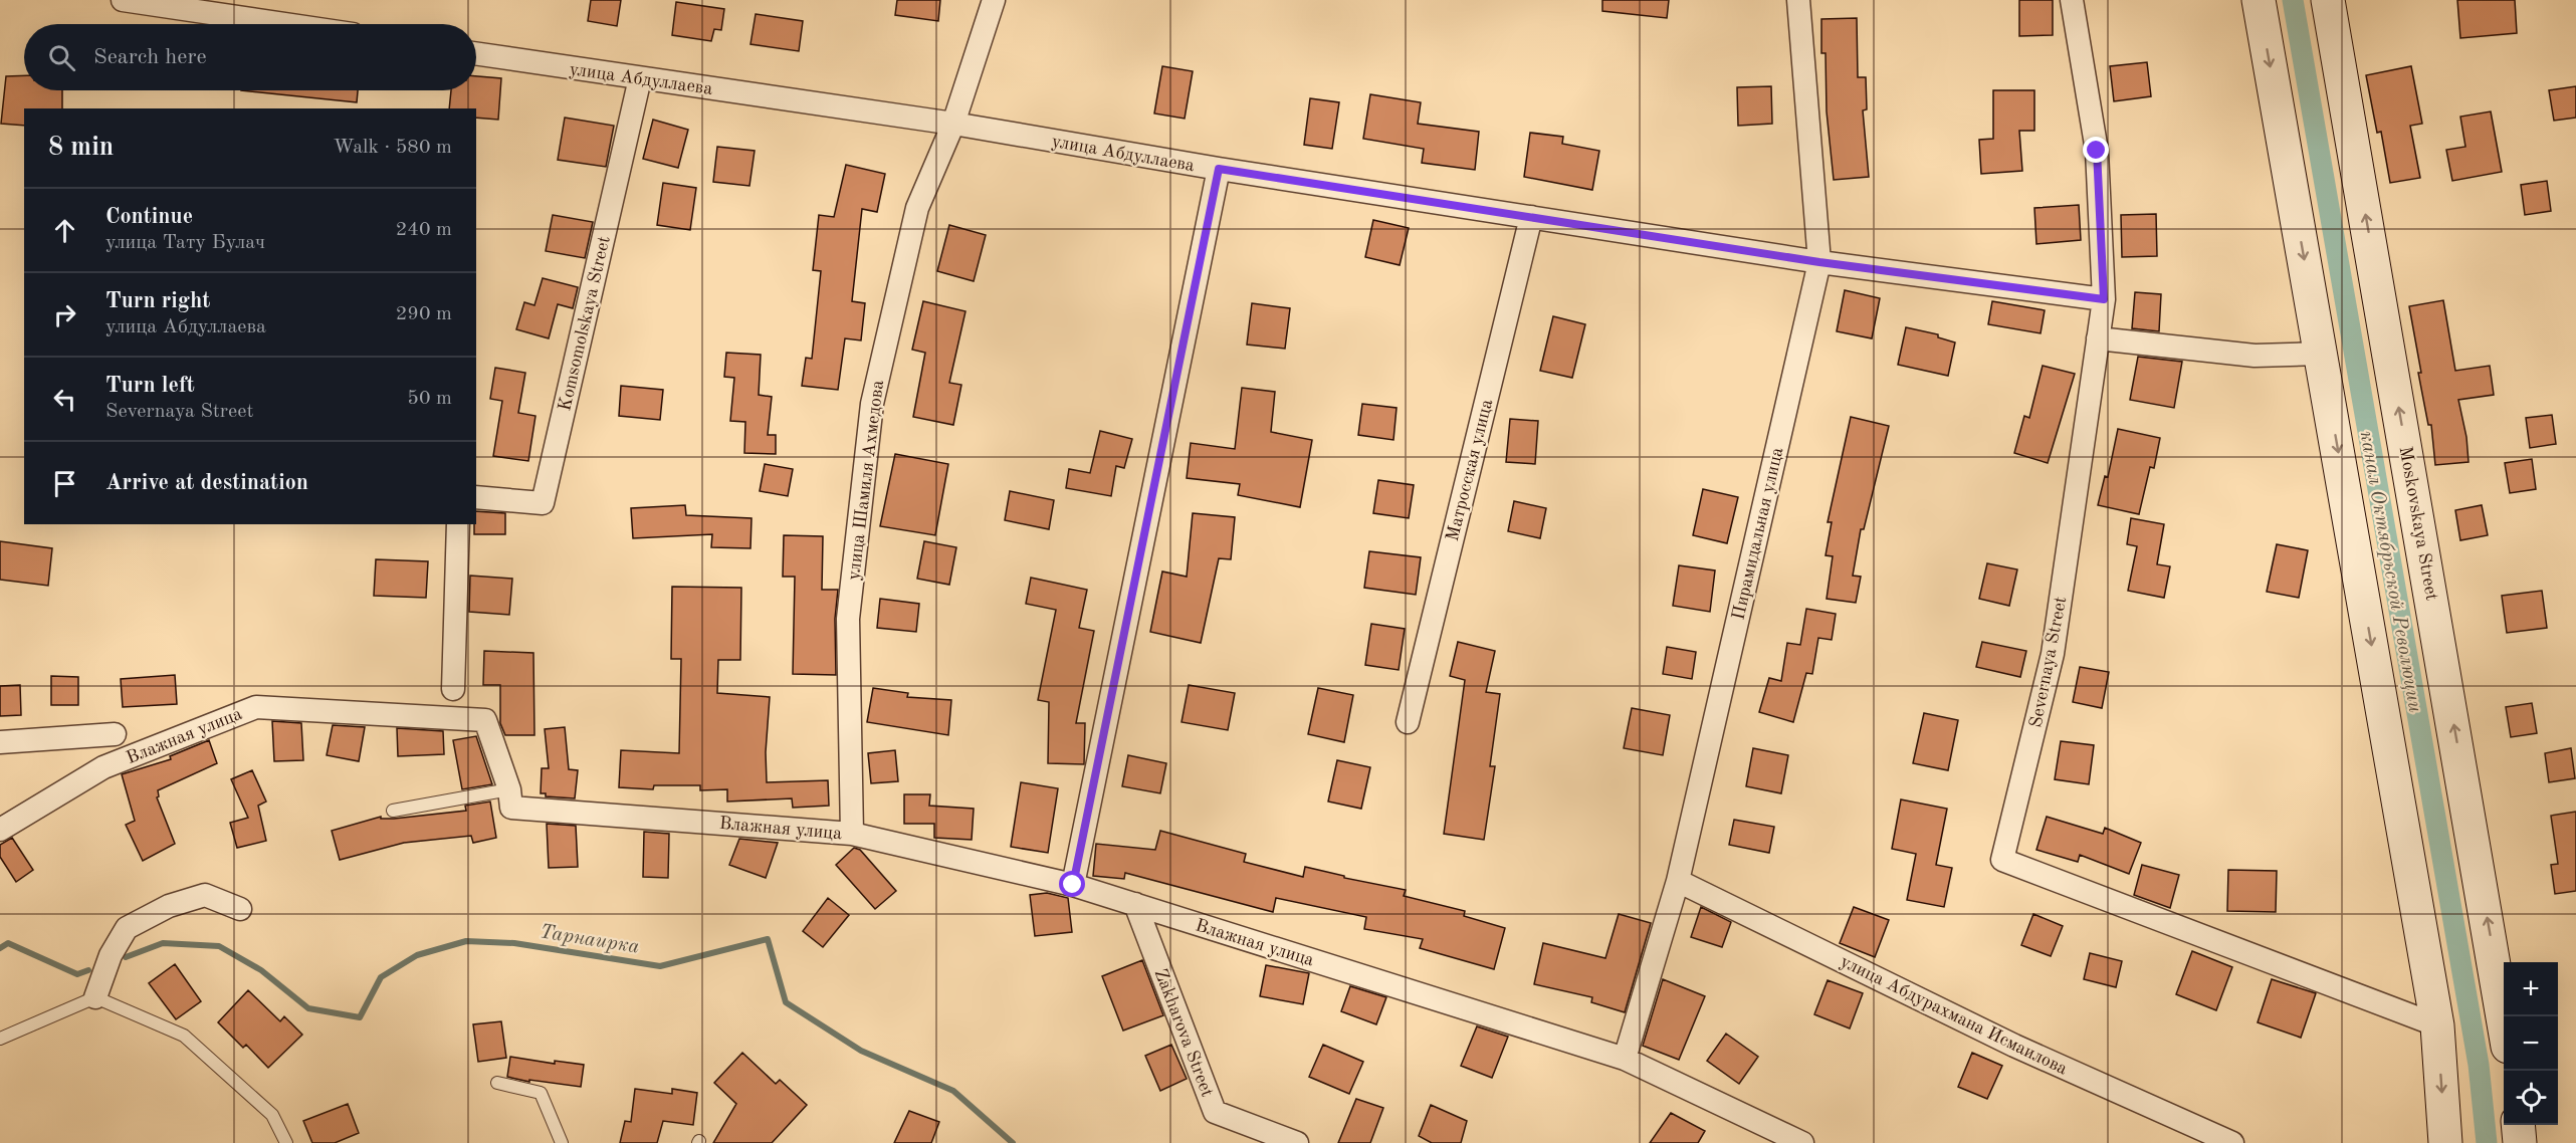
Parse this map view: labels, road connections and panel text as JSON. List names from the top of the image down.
{
  "streets": {
    "main road": ["Moskovskaya Street"],
    "street": [
      "улица Абдуллаева",
      "Komsomolskaya Street",
      "Матросская улица",
      "улица Шамиля Ахмедова",
      "Пирамидальная улица",
      "Severnaya Street",
      "Влажная улица",
      "улица Абдурахмана Исмаилова",
      "Zakharova Street"
    ]
  },
  "crossings": [
    ["улица Абдуллаева", "Komsomolskaya Street"],
    ["улица Абдуллаева", "Матросская улица"],
    ["улица Абдуллаева", "улица Шамиля Ахмедова"],
    ["улица Абдуллаева", "Пирамидальная улица"],
    ["улица Абдуллаева", "Severnaya Street"],
    ["улица Шамиля Ахмедова", "Влажная улица"],
    ["Пирамидальная улица", "Влажная улица"],
    ["Пирамидальная улица", "улица Абдурахмана Исмаилова"],
    ["Влажная улица", "Zakharova Street"]
  ],
  "water": ["канал Октябрьской Революции", "Тарнаирка"],
  "page": {
    "search": "Search here",
    "heading": ["8 min", "Walk · 580 m"],
    "list": [
      ["Continue", "улица Тату Булач", "240 m"],
      ["Turn right", "улица Абдуллаева", "290 m"],
      ["Turn left", "Severnaya Street", "50 m"],
      "Arrive at destination"
    ],
    "map_buttons": ["+", "−"]
  }
}
